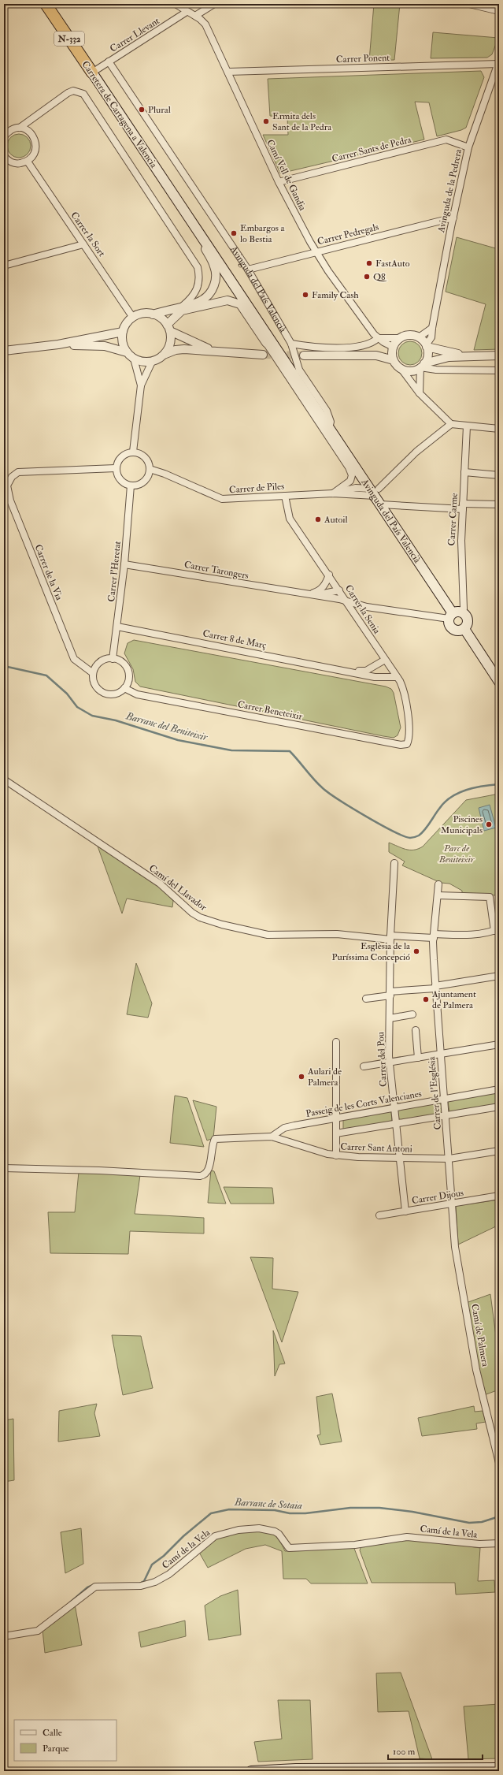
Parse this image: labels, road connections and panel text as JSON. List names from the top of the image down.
{
  "streets": {
    "highway": ["N-332", "Carretera de Cartagena a Valencia"],
    "main road": ["Avinguda del País Valencià"],
    "street": [
      "Carrer Llevant",
      "Carrer Ponent",
      "Carrer Sants de Pedra",
      "Camí Vell de Gandia",
      "Avinguda de la Pedrera",
      "Carrer la Sort",
      "Carrer Pedregals",
      "Carrer de Piles",
      "Carrer Carme",
      "Carrer Tarongers",
      "Carrer l'Heretat",
      "Carrer de la Via",
      "Carrer la Senia",
      "Carrer 8 de Març",
      "Carrer Beneteixir",
      "Camí del Llavador",
      "Carrer del Pou",
      "Carrer de l'Església",
      "Passeig de les Corts Valencianes",
      "Carrer Sant Antoni",
      "Carrer Dijous",
      "Camí de Palmera",
      "Camí de la Vela"
    ]
  },
  "crossings": [
    ["Carrer Llevant", "Carretera de Cartagena a Valencia"],
    ["Carrer Llevant", "Camí Vell de Gandia"],
    ["Carrer Llevant", "Avinguda del País Valencià"],
    ["Carrer Ponent", "Camí Vell de Gandia"],
    ["Carrer Ponent", "Avinguda de la Pedrera"],
    ["Carretera de Cartagena a Valencia", "Avinguda del País Valencià"],
    ["Carrer Sants de Pedra", "Camí Vell de Gandia"],
    ["Carrer Sants de Pedra", "Avinguda de la Pedrera"],
    ["Camí Vell de Gandia", "Avinguda de la Pedrera"],
    ["Camí Vell de Gandia", "Carrer Pedregals"],
    ["Avinguda de la Pedrera", "Carrer Pedregals"],
    ["Carrer Pedregals", "Avinguda del País Valencià"],
    ["Avinguda del País Valencià", "Carrer de Piles"],
    ["Avinguda del País Valencià", "Carrer Carme"],
    ["Avinguda del País Valencià", "Carrer Tarongers"],
    ["Carrer de Piles", "Carrer l'Heretat"],
    ["Carrer de Piles", "Carrer de la Via"],
    ["Carrer de Piles", "Carrer la Senia"],
    ["Carrer Carme", "Carrer Tarongers"],
    ["Carrer Tarongers", "Carrer l'Heretat"],
    ["Carrer Tarongers", "Carrer la Senia"],
    ["Carrer l'Heretat", "Carrer de la Via"],
    ["Carrer l'Heretat", "Carrer 8 de Març"],
    ["Carrer l'Heretat", "Carrer Beneteixir"],
    ["Carrer de la Via", "Carrer Beneteixir"],
    ["Carrer la Senia", "Carrer 8 de Març"],
    ["Carrer la Senia", "Carrer Beneteixir"],
    ["Camí del Llavador", "Carrer del Pou"],
    ["Camí del Llavador", "Carrer de l'Església"],
    ["Carrer del Pou", "Passeig de les Corts Valencianes"],
    ["Carrer del Pou", "Carrer Sant Antoni"],
    ["Carrer del Pou", "Carrer Dijous"],
    ["Carrer de l'Església", "Passeig de les Corts Valencianes"],
    ["Carrer de l'Església", "Carrer Sant Antoni"],
    ["Carrer de l'Església", "Carrer Dijous"],
    ["Carrer de l'Església", "Camí de Palmera"],
    ["Passeig de les Corts Valencianes", "Carrer Sant Antoni"]
  ],
  "water": ["Barranc del Beniteixir", "Barranc de Sotaia"],
  "parks": ["Parc de Beniteixir"],
  "places": [
    "Plural",
    "Ermita dels Sant de la Pedra",
    "Embargos a lo Bestia",
    "FastAuto",
    "Q8",
    "Family Cash",
    "Autoil",
    "Piscines Municipals",
    "Esglèsia de la Puríssima Concepció",
    "Ajuntament de Palmera",
    "Aulari de Palmera"
  ],
  "legend": ["Calle", "Parque"],
  "scale_bar": "100 m"
}
